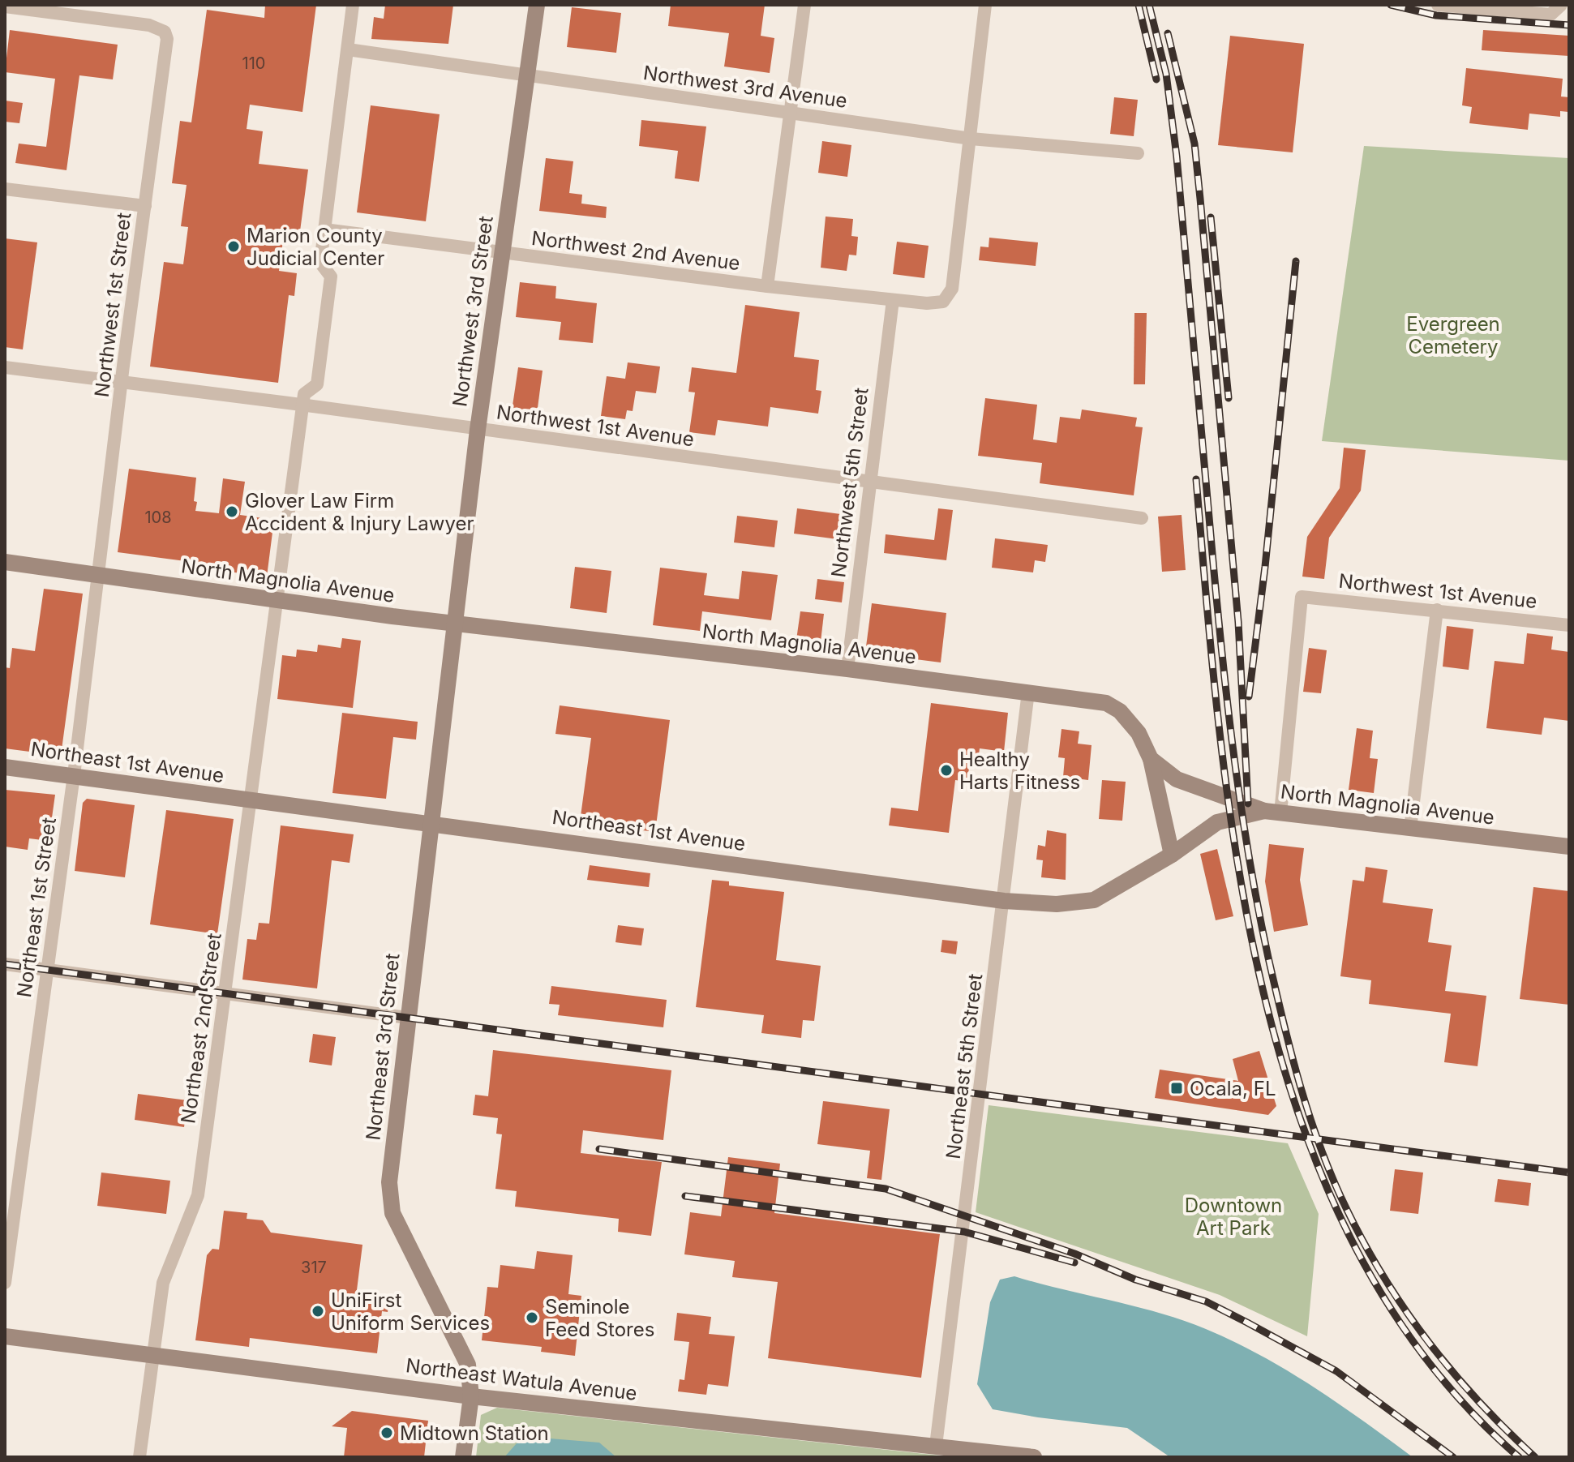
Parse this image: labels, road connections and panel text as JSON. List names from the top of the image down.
{
  "streets": {
    "main road": [
      "Northwest 3rd Street",
      "North Magnolia Avenue",
      "Northeast 1st Avenue",
      "Northeast 3rd Street",
      "Northeast Watula Avenue"
    ],
    "street": [
      "Northwest 3rd Avenue",
      "Northwest 2nd Avenue",
      "Northwest 1st Street",
      "Northwest 1st Avenue",
      "Northwest 5th Street",
      "Northeast 1st Street",
      "Northeast 2nd Street",
      "Northeast 5th Street"
    ]
  },
  "crossings": [
    ["Northwest 3rd Avenue", "Northwest 2nd Avenue"],
    ["Northwest 3rd Avenue", "Northwest 3rd Street"],
    ["Northwest 2nd Avenue", "Northwest 3rd Street"],
    ["Northwest 2nd Avenue", "Northwest 5th Street"],
    ["Northwest 1st Street", "Northwest 1st Avenue"],
    ["Northwest 1st Street", "North Magnolia Avenue"],
    ["Northwest 1st Street", "Northeast 1st Street"],
    ["Northwest 3rd Street", "Northwest 1st Avenue"],
    ["Northwest 3rd Street", "North Magnolia Avenue"],
    ["Northwest 3rd Street", "Northeast 3rd Street"],
    ["Northwest 1st Avenue", "Northwest 5th Street"],
    ["Northwest 1st Avenue", "North Magnolia Avenue"],
    ["Northwest 1st Avenue", "Northeast 1st Avenue"],
    ["Northwest 1st Avenue", "Northeast 2nd Street"],
    ["Northwest 5th Street", "North Magnolia Avenue"],
    ["North Magnolia Avenue", "Northeast 1st Avenue"],
    ["North Magnolia Avenue", "Northeast 1st Street"],
    ["North Magnolia Avenue", "Northeast 2nd Street"],
    ["North Magnolia Avenue", "Northeast 3rd Street"],
    ["North Magnolia Avenue", "Northeast 5th Street"],
    ["Northeast 1st Avenue", "Northeast 1st Street"],
    ["Northeast 1st Avenue", "Northeast 2nd Street"],
    ["Northeast 1st Avenue", "Northeast 3rd Street"],
    ["Northeast 1st Avenue", "Northeast 5th Street"],
    ["Northeast 2nd Street", "Northeast Watula Avenue"],
    ["Northeast 3rd Street", "Northeast Watula Avenue"],
    ["Northeast 5th Street", "Northeast Watula Avenue"]
  ],
  "parks": ["Evergreen Cemetery", "Downtown Art Park"],
  "places": {
    "other": [
      "Marion County Judicial Center",
      "Glover Law Firm Accident & Injury Lawyer",
      "Healthy Harts Fitness",
      "UniFirst Uniform Services",
      "Seminole Feed Stores",
      "Midtown Station"
    ],
    "transit": ["Ocala, FL"]
  },
  "house_numbers": ["110", "108", "317"]
}
